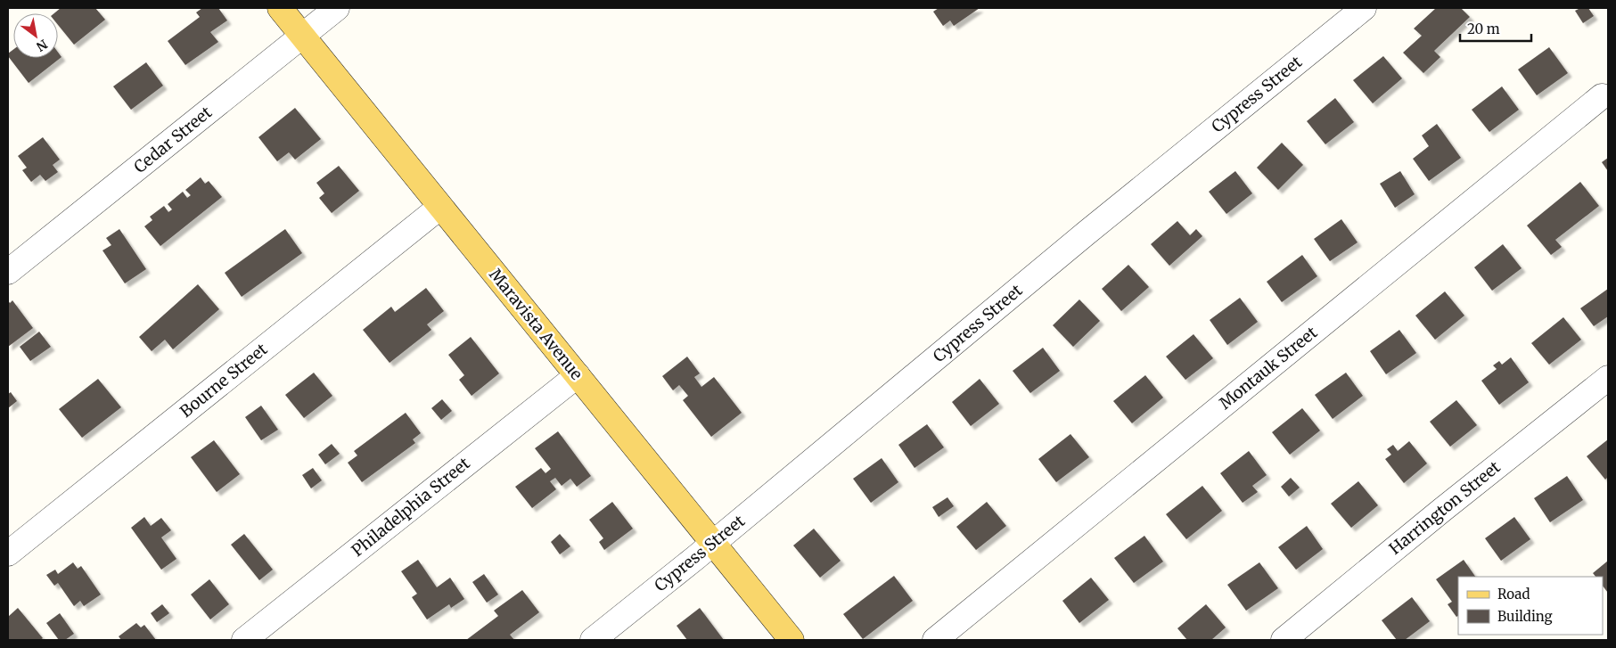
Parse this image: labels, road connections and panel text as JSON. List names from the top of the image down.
{
  "streets": {
    "main road": ["Maravista Avenue"],
    "street": [
      "Cypress Street",
      "Cedar Street",
      "Montauk Street",
      "Bourne Street",
      "Philadelphia Street",
      "Harrington Street"
    ]
  },
  "crossings": [
    ["Cypress Street", "Maravista Avenue"],
    ["Cedar Street", "Maravista Avenue"],
    ["Maravista Avenue", "Bourne Street"],
    ["Maravista Avenue", "Philadelphia Street"]
  ],
  "legend": ["Road", "Building"],
  "scale_bar": "20 m",
  "north": "bottom right"
}
